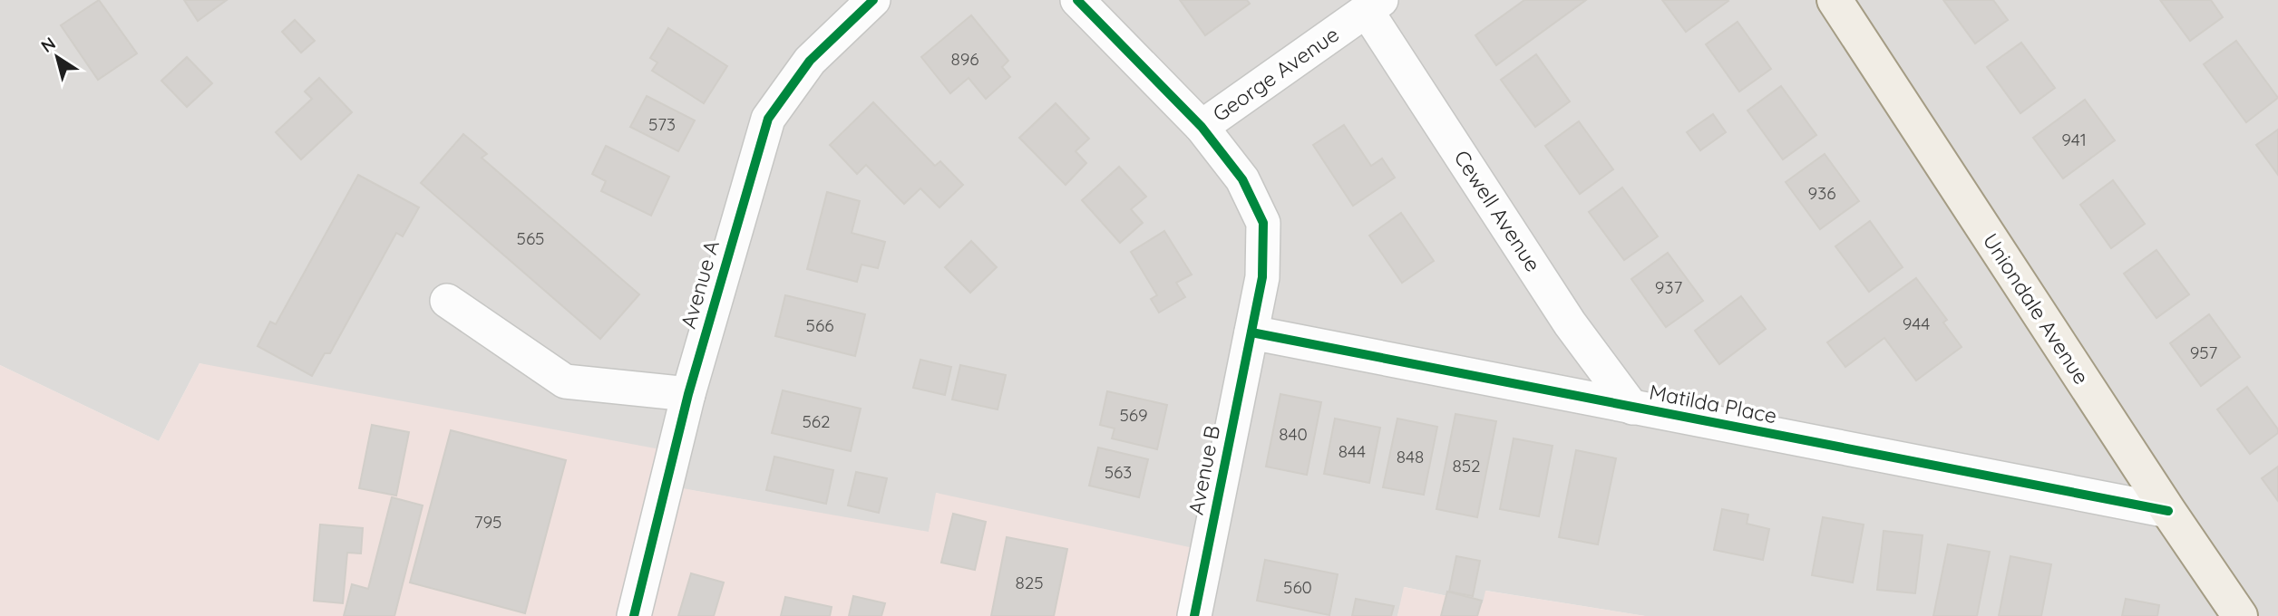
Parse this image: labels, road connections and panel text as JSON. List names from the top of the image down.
{
  "streets": {
    "main road": ["Uniondale Avenue"],
    "street": [
      "George Avenue",
      "Cewell Avenue",
      "Avenue A",
      "Matilda Place",
      "Avenue B"
    ]
  },
  "crossings": [
    ["George Avenue", "Cewell Avenue"],
    ["George Avenue", "Avenue B"],
    ["Cewell Avenue", "Matilda Place"],
    ["Uniondale Avenue", "Matilda Place"],
    ["Matilda Place", "Avenue B"]
  ],
  "house_numbers": [
    "896",
    "573",
    "941",
    "936",
    "565",
    "937",
    "944",
    "566",
    "957",
    "569",
    "562",
    "840",
    "844",
    "848",
    "852",
    "563",
    "795",
    "825",
    "560"
  ],
  "north": "top left"
}
